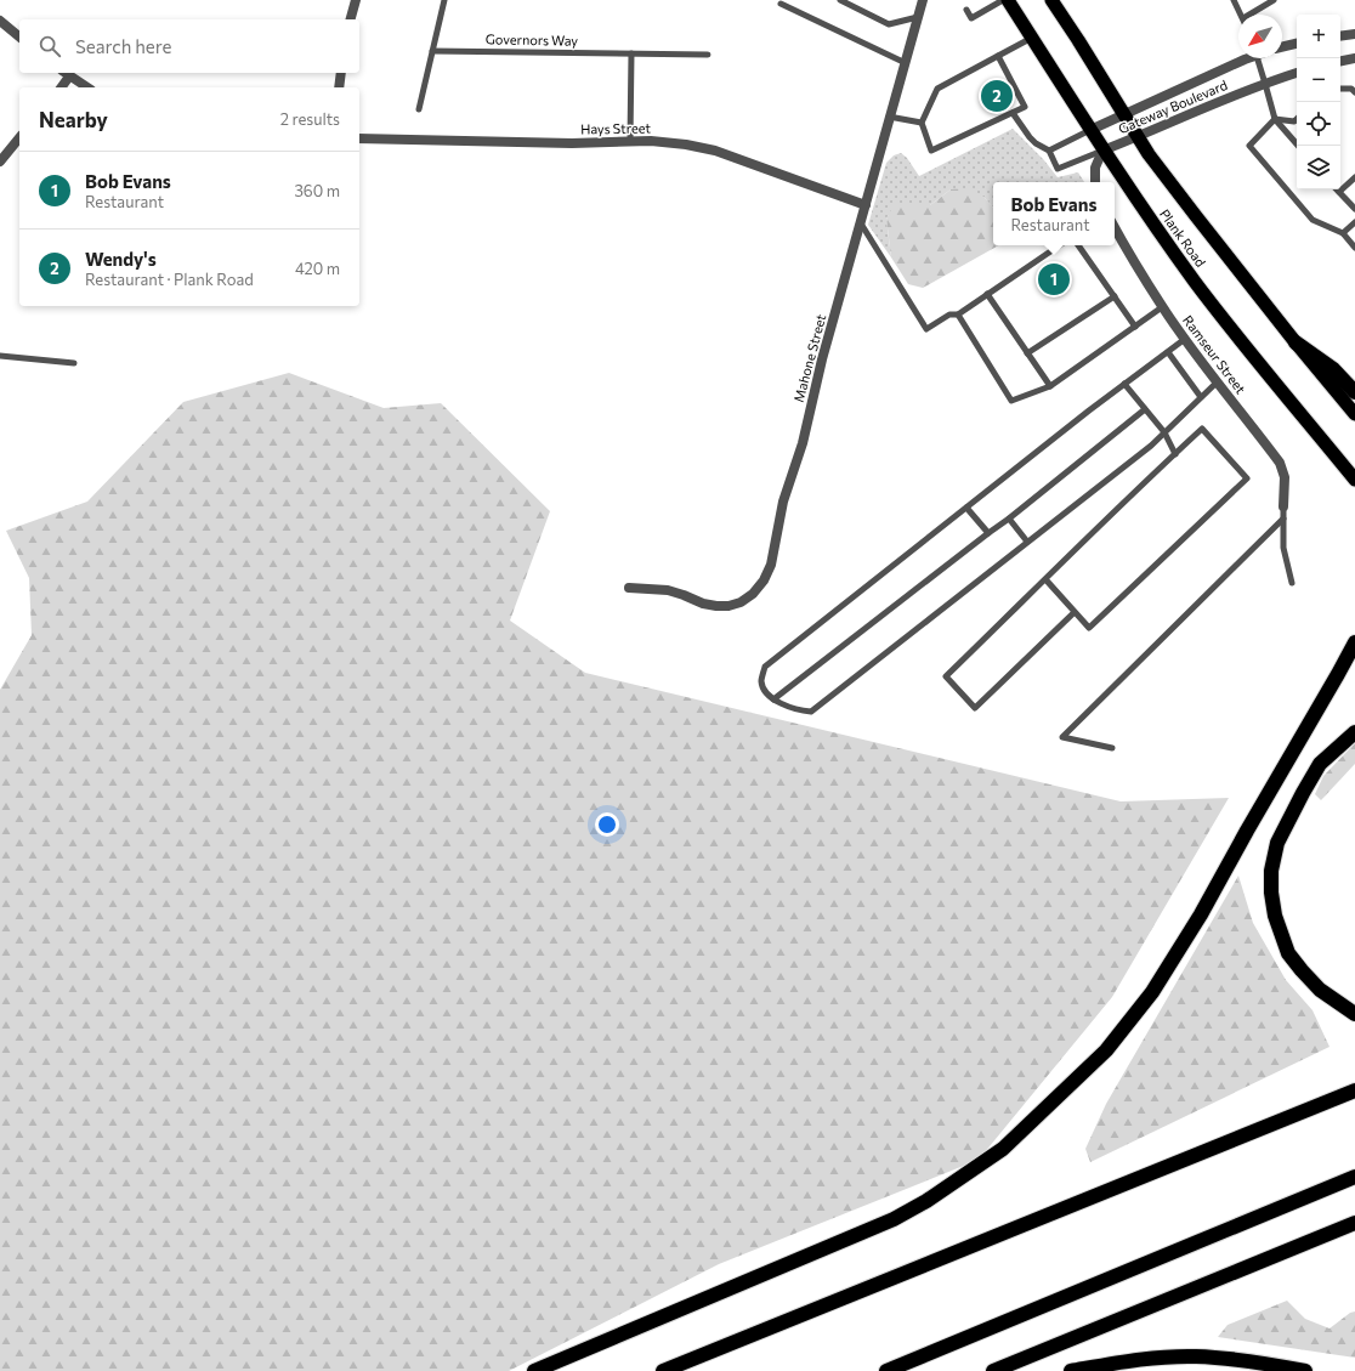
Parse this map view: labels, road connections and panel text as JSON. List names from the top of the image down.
{
  "streets": {
    "highway": ["Plank Road"],
    "street": [
      "Gateway Boulevard",
      "Hays Street",
      "Ramseur Street",
      "Mahone Street"
    ],
    "lane": ["Governors Way"]
  },
  "crossings": [
    ["Gateway Boulevard", "Plank Road"],
    ["Hays Street", "Mahone Street"]
  ],
  "north": "bottom left",
  "page": {
    "map_buttons": ["+", "−"],
    "search": "Search here",
    "pins": ["2", "1"],
    "heading": ["Nearby", "2 results"],
    "list": [
      {
        "mark": "1",
        "name": "Bob Evans",
        "note": "Restaurant",
        "value": "360 m"
      },
      {
        "mark": "2",
        "name": "Wendy's",
        "note": "Restaurant · Plank Road",
        "value": "420 m"
      }
    ],
    "popup": ["Bob Evans", "Restaurant"]
  }
}
